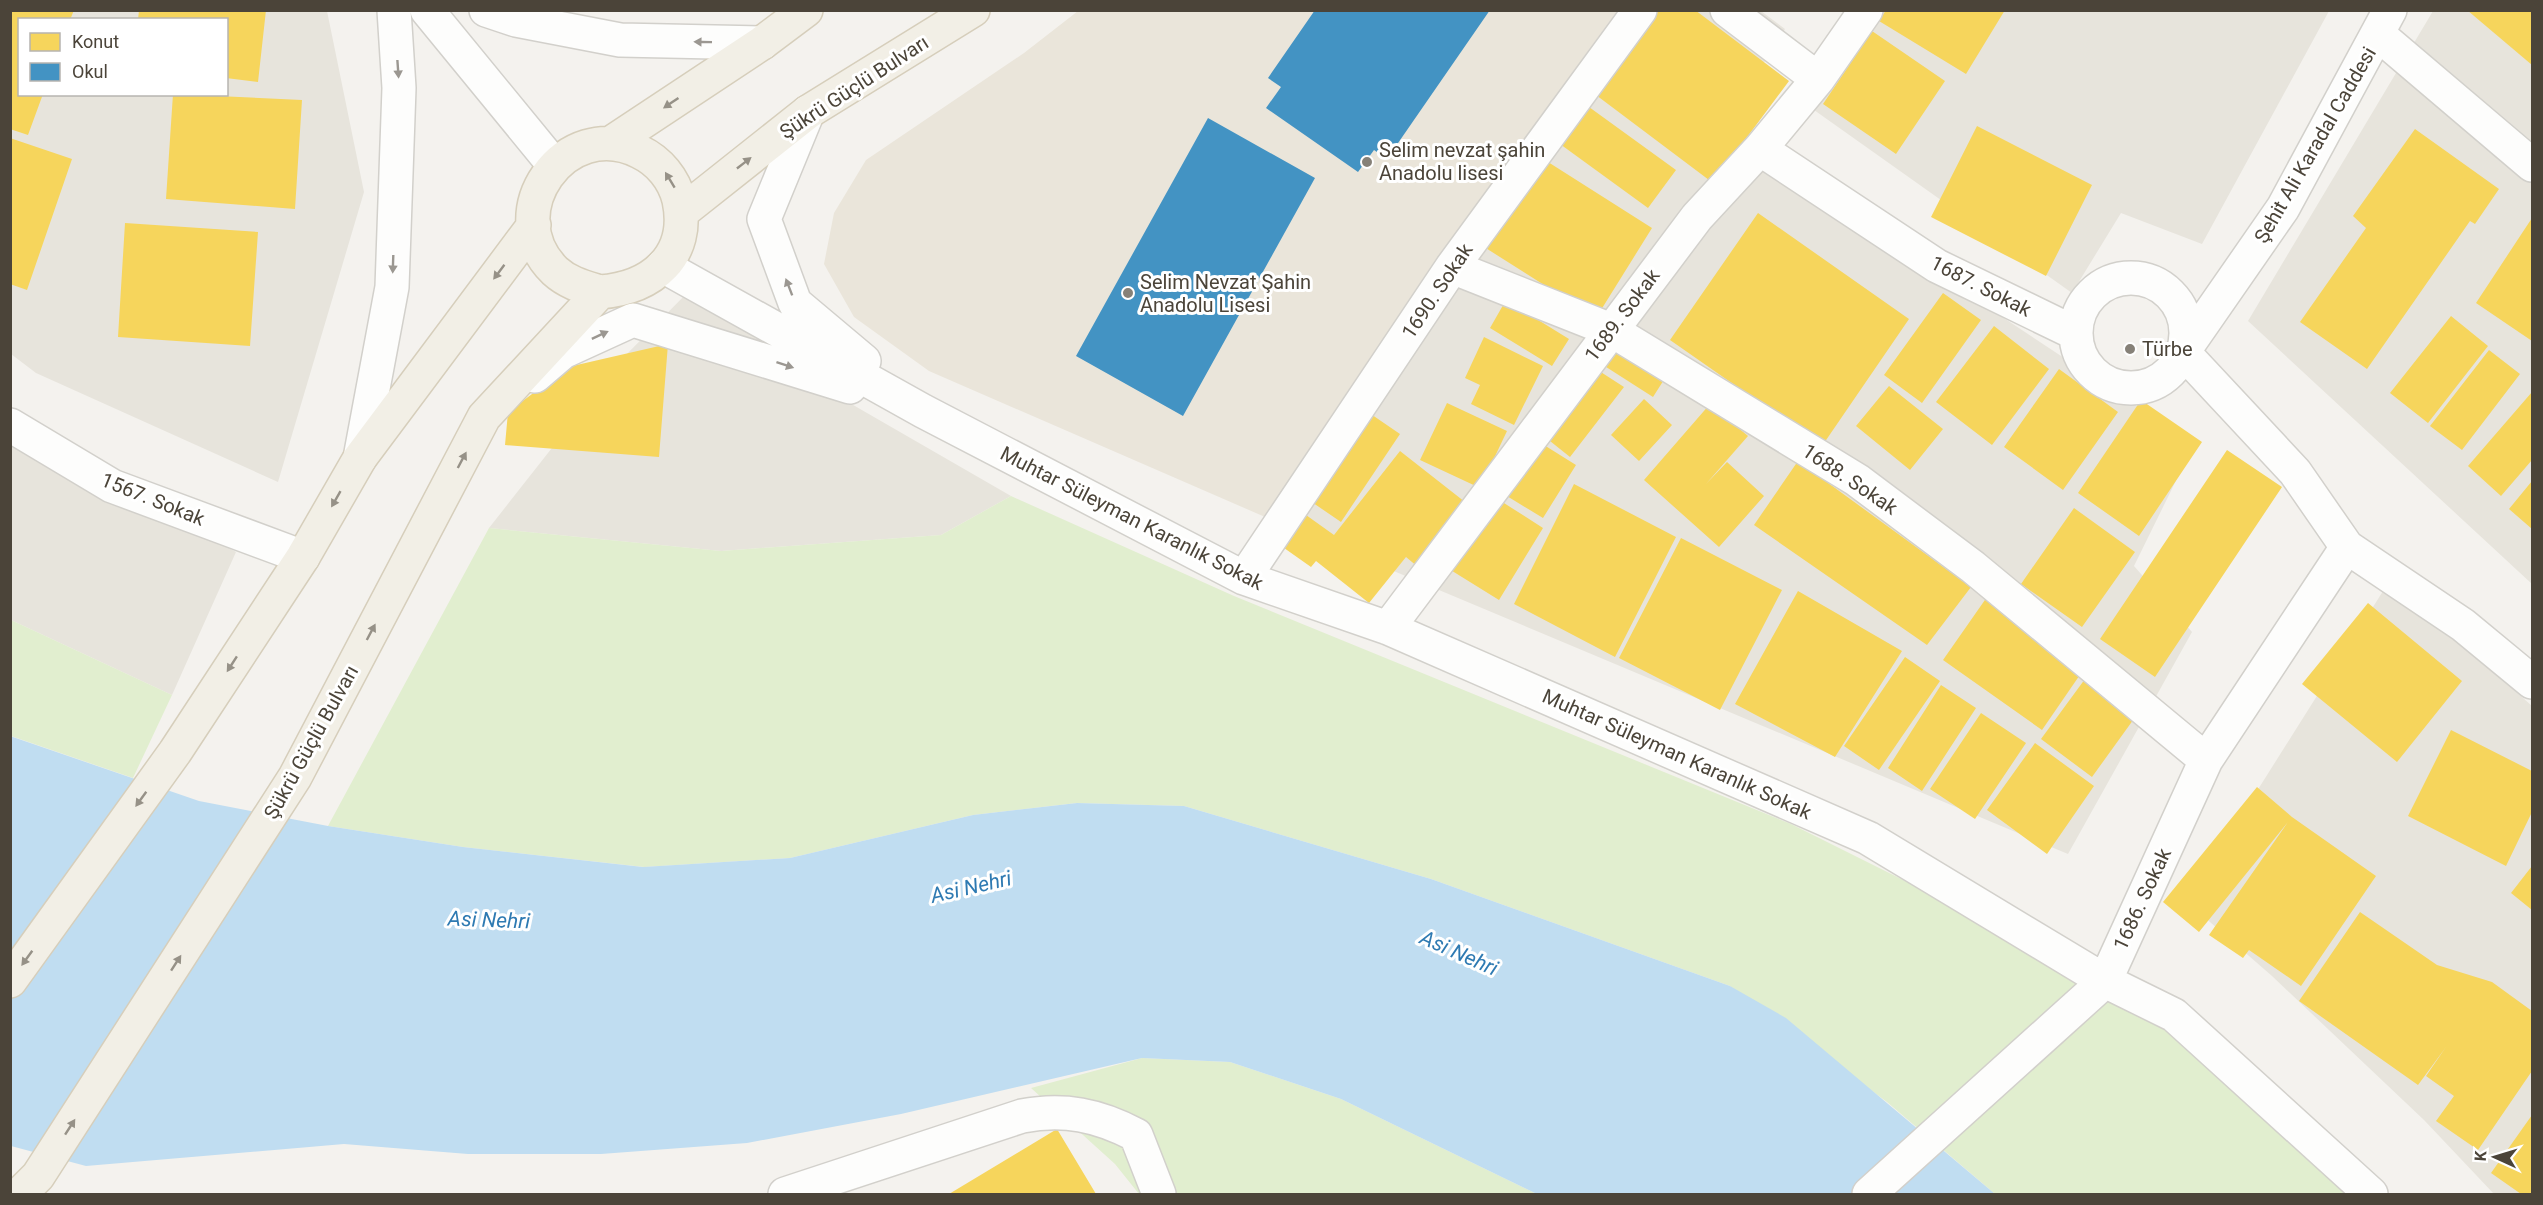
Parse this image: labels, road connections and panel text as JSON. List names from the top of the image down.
{
  "streets": {
    "main road": ["Şükrü Güçlü Bulvarı"],
    "street": [
      "Şehit Ali Karadal Caddesi",
      "1687. Sokak",
      "1690. Sokak",
      "1689. Sokak",
      "1688. Sokak",
      "1567. Sokak",
      "Muhtar Süleyman Karanlık Sokak",
      "1686. Sokak"
    ]
  },
  "crossings": [
    ["Şükrü Güçlü Bulvarı", "Muhtar Süleyman Karanlık Sokak"],
    ["Şehit Ali Karadal Caddesi", "1687. Sokak"],
    ["1687. Sokak", "1689. Sokak"],
    ["1690. Sokak", "1688. Sokak"],
    ["1690. Sokak", "Muhtar Süleyman Karanlık Sokak"],
    ["1689. Sokak", "1688. Sokak"],
    ["1689. Sokak", "Muhtar Süleyman Karanlık Sokak"],
    ["1688. Sokak", "1686. Sokak"],
    ["Muhtar Süleyman Karanlık Sokak", "1686. Sokak"]
  ],
  "water": ["Asi Nehri"],
  "places": ["Selim nevzat şahin Anadolu lisesi", "Selim Nevzat Şahin Anadolu Lisesi", "Türbe"],
  "legend": ["Konut", "Okul"],
  "north": "left"
}
